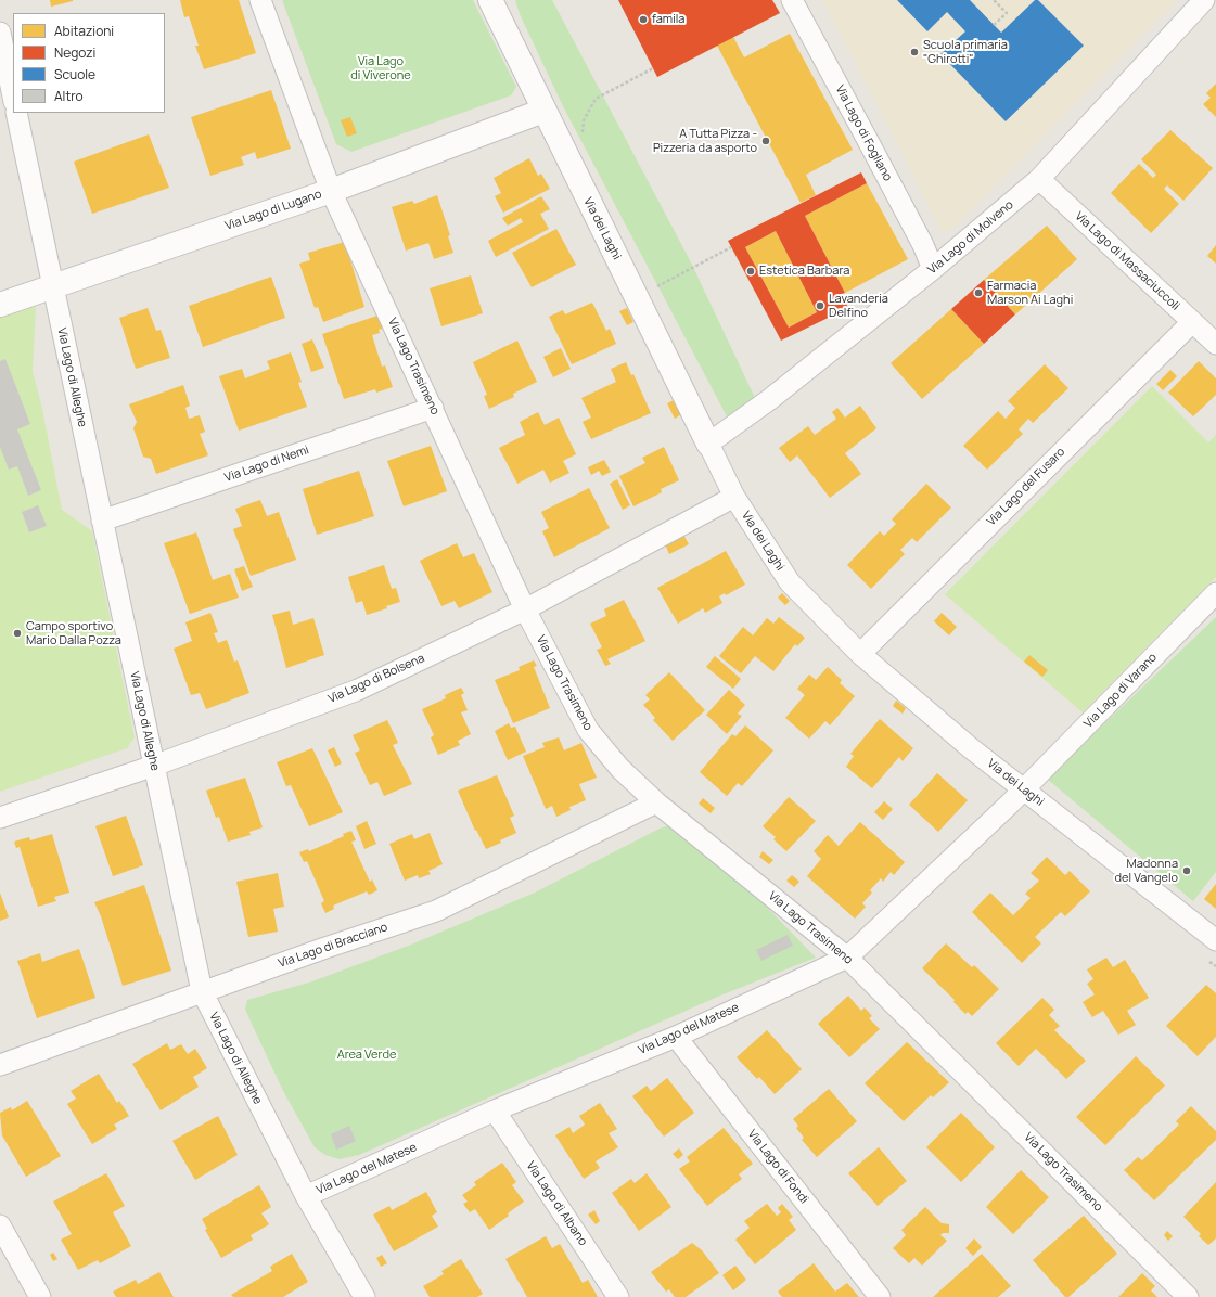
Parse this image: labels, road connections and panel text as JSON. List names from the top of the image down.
{
  "streets": {
    "street": [
      "Via Lago di Fogliano",
      "Via Lago di Lugano",
      "Via dei Laghi",
      "Via Lago di Molveno",
      "Via Lago di Massaciuccoli",
      "Via Lago Trasimeno",
      "Via Lago di Alleghe",
      "Via Lago di Nemi",
      "Via Lago del Fusaro",
      "Via Lago di Bolsena",
      "Via Lago di Varano",
      "Via Lago di Bracciano",
      "Via Lago del Matese",
      "Via Lago di Fondi",
      "Via Lago di Albano"
    ]
  },
  "crossings": [
    ["Via Lago di Fogliano", "Via Lago di Molveno"],
    ["Via Lago di Lugano", "Via dei Laghi"],
    ["Via Lago di Lugano", "Via Lago Trasimeno"],
    ["Via Lago di Lugano", "Via Lago di Alleghe"],
    ["Via dei Laghi", "Via Lago di Molveno"],
    ["Via dei Laghi", "Via Lago del Fusaro"],
    ["Via dei Laghi", "Via Lago di Bolsena"],
    ["Via dei Laghi", "Via Lago di Varano"],
    ["Via dei Laghi", "Via Lago del Matese"],
    ["Via Lago di Molveno", "Via Lago di Massaciuccoli"],
    ["Via Lago di Massaciuccoli", "Via Lago del Fusaro"],
    ["Via Lago Trasimeno", "Via Lago di Nemi"],
    ["Via Lago Trasimeno", "Via Lago di Bolsena"],
    ["Via Lago Trasimeno", "Via Lago di Bracciano"],
    ["Via Lago Trasimeno", "Via Lago del Matese"],
    ["Via Lago di Alleghe", "Via Lago di Nemi"],
    ["Via Lago di Alleghe", "Via Lago di Bolsena"],
    ["Via Lago di Alleghe", "Via Lago di Bracciano"],
    ["Via Lago di Alleghe", "Via Lago del Matese"],
    ["Via Lago di Varano", "Via Lago del Matese"],
    ["Via Lago del Matese", "Via Lago di Fondi"],
    ["Via Lago del Matese", "Via Lago di Albano"]
  ],
  "parks": ["Via Lago di Viverone", "Area Verde"],
  "places": [
    "famila",
    "Scuola primaria \"Ghirotti\"",
    "A Tutta Pizza - Pizzeria da asporto",
    "Estetica Barbara",
    "Farmacia Marson Ai Laghi",
    "Lavanderia Delfino",
    "Campo sportivo Mario Dalla Pozza",
    "Madonna del Vangelo"
  ],
  "legend": [
    "Abitazioni",
    "Negozi",
    "Scuole",
    "Altro"
  ]
}
